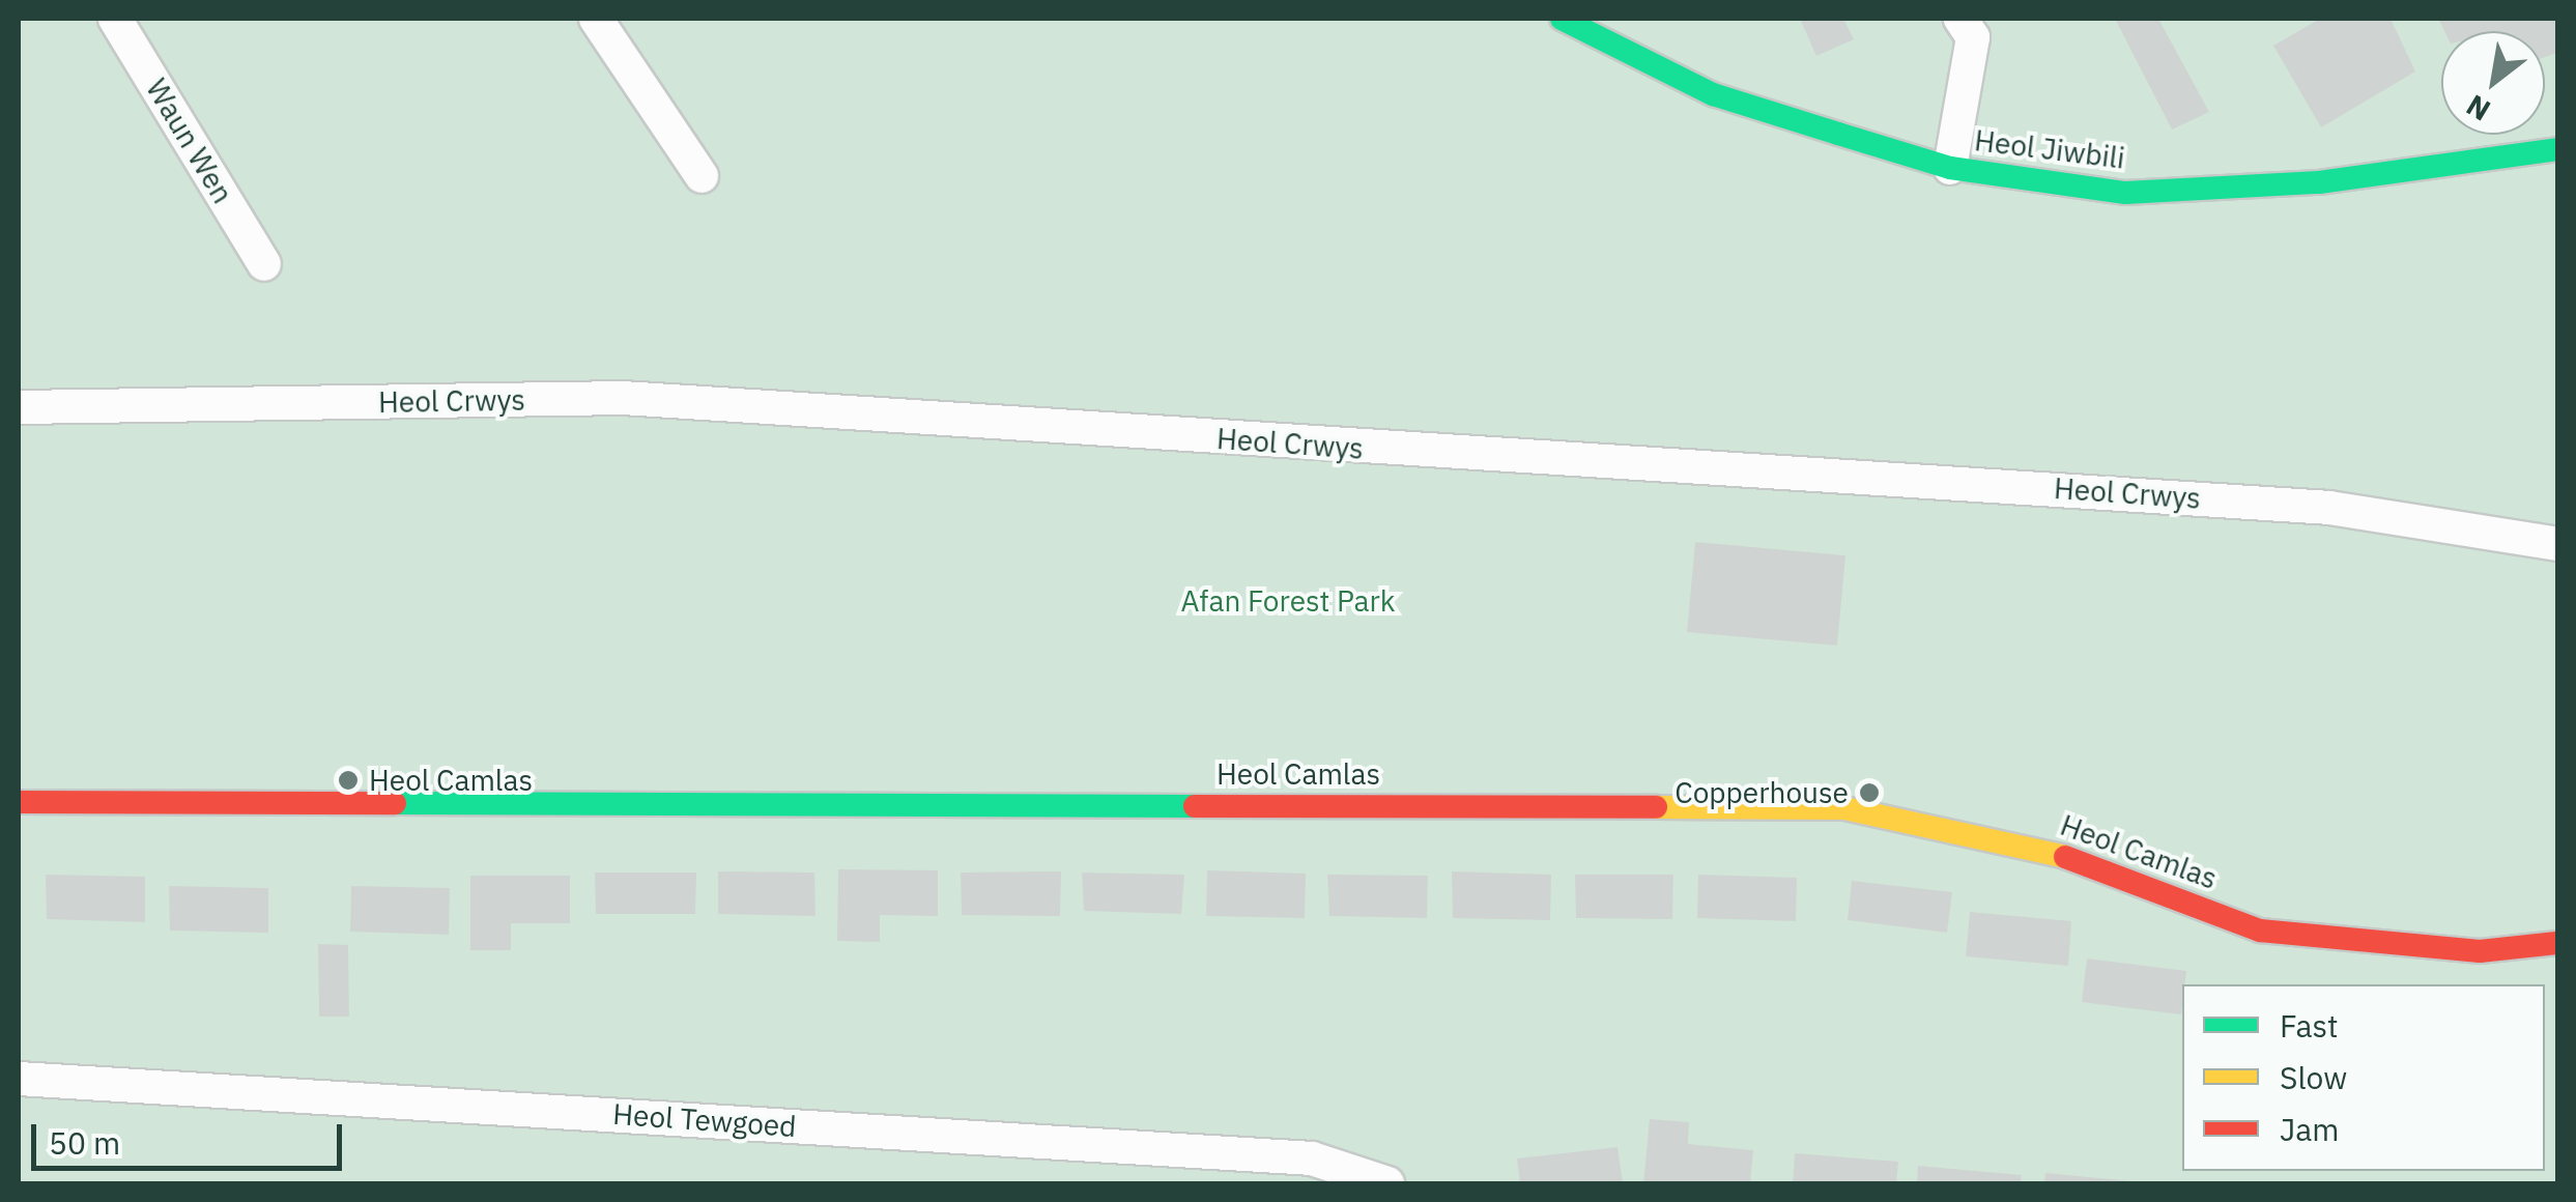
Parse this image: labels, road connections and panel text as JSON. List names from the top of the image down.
{
  "streets": {
    "street": [
      "Waun Wen",
      "Heol Jiwbili",
      "Heol Crwys",
      "Heol Camlas",
      "Heol Tewgoed"
    ]
  },
  "parks": ["Afan Forest Park"],
  "places": ["Heol Camlas", "Copperhouse"],
  "legend": ["Fast", "Slow", "Jam"],
  "scale_bar": "50 m",
  "north": "bottom left"
}
